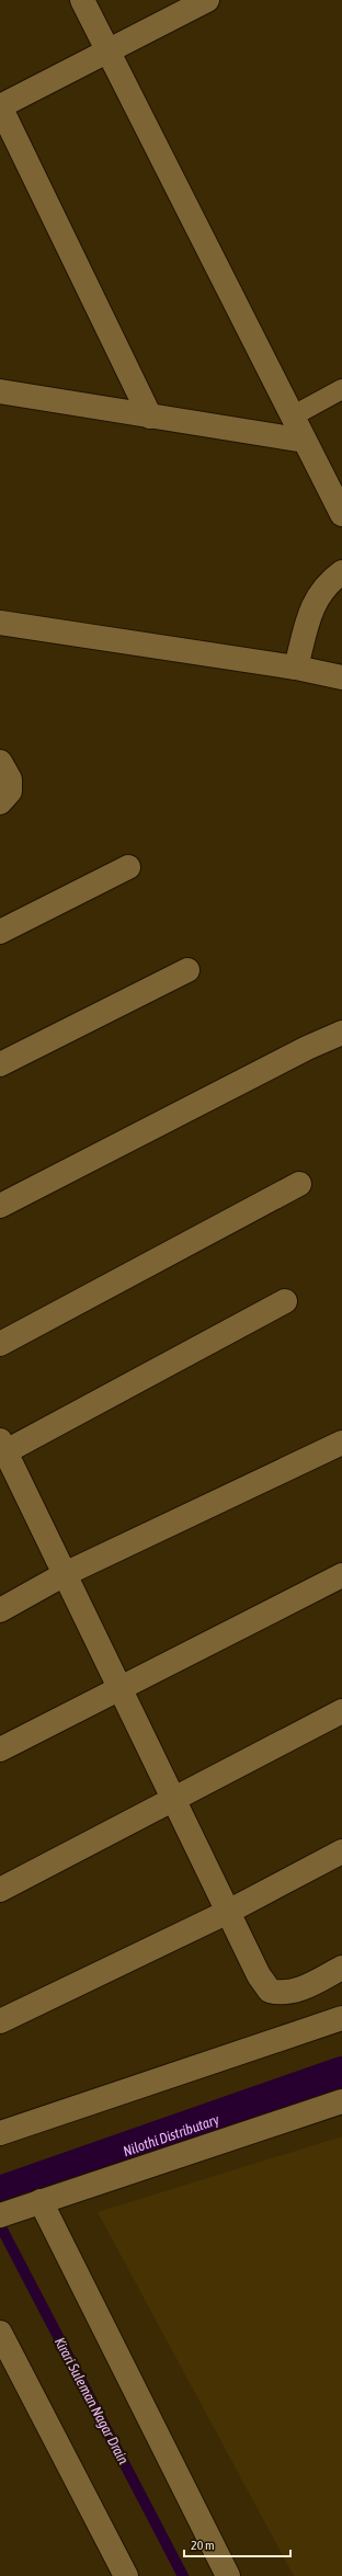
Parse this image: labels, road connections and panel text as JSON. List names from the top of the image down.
{
  "water": ["Nilothi Distributary", "Kirari Suleman Nagar Drain"],
  "scale_bar": "20 m"
}
